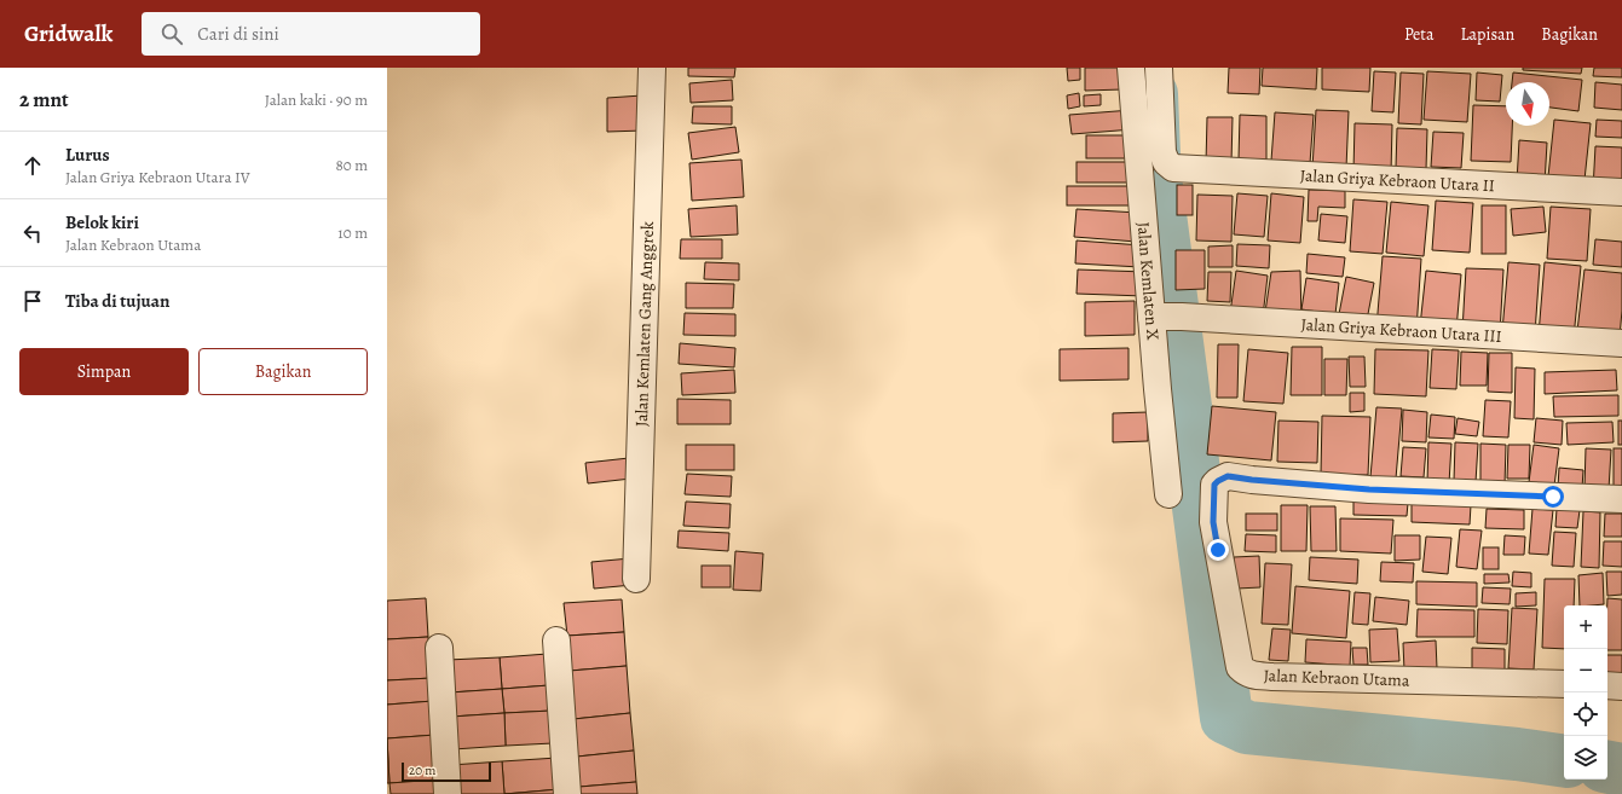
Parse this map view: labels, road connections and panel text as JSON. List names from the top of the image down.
{
  "streets": {
    "street": [
      "Jalan Griya Kebraon Utara II",
      "Jalan Kemlaten X",
      "Jalan Kemlaten Gang Anggrek",
      "Jalan Griya Kebraon Utara III",
      "Jalan Kebraon Utama"
    ]
  },
  "crossings": [
    ["Jalan Kemlaten X", "Jalan Griya Kebraon Utara III"]
  ],
  "scale_bar": "20 m",
  "north": "bottom",
  "page": {
    "header": "Gridwalk",
    "search": "Cari di sini",
    "nav": ["Peta", "Lapisan", "Bagikan"],
    "heading": ["2 mnt", "Jalan kaki · 90 m"],
    "list": [
      ["Lurus", "Jalan Griya Kebraon Utara IV", "80 m"],
      ["Belok kiri", "Jalan Kebraon Utama", "10 m"],
      "Tiba di tujuan"
    ],
    "buttons": ["Simpan", "Bagikan"],
    "map_buttons": ["+", "−"],
    "scale": "20 m"
  }
}
